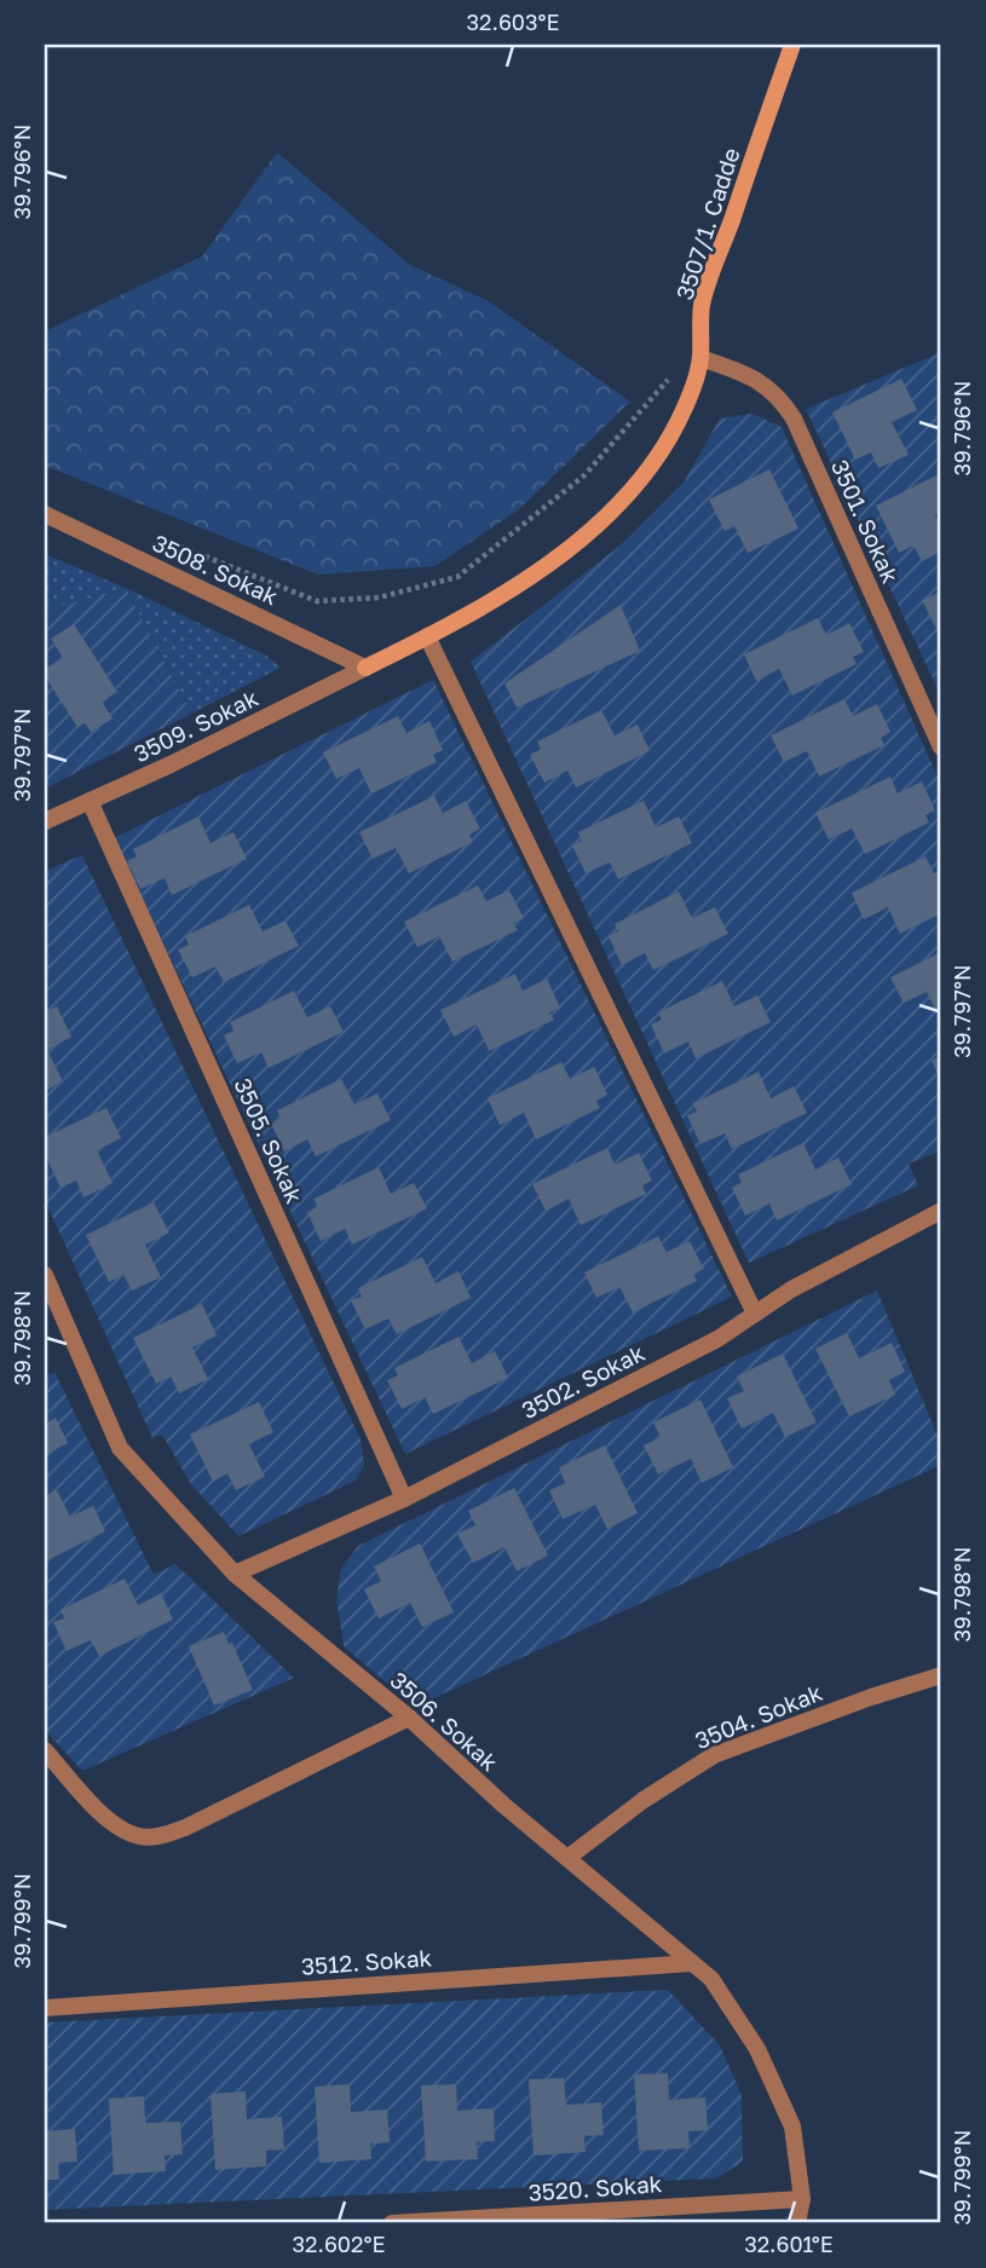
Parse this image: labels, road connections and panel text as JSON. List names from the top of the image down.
{
  "streets": {
    "street": [
      "3507/1. Cadde",
      "3501. Sokak",
      "3508. Sokak",
      "3509. Sokak",
      "3505. Sokak",
      "3502. Sokak",
      "3504. Sokak",
      "3506. Sokak",
      "3512. Sokak",
      "3520. Sokak"
    ]
  },
  "crossings": [
    ["3507/1. Cadde", "3501. Sokak"],
    ["3507/1. Cadde", "3508. Sokak"],
    ["3507/1. Cadde", "3509. Sokak"],
    ["3508. Sokak", "3509. Sokak"],
    ["3509. Sokak", "3505. Sokak"],
    ["3505. Sokak", "3502. Sokak"],
    ["3502. Sokak", "3506. Sokak"],
    ["3504. Sokak", "3506. Sokak"],
    ["3506. Sokak", "3512. Sokak"],
    ["3506. Sokak", "3520. Sokak"]
  ],
  "coordinates": [
    "32.603°E",
    "39.796°N",
    "39.797°N",
    "39.798°N",
    "39.799°N",
    "32.602°E",
    "32.601°E"
  ]
}
